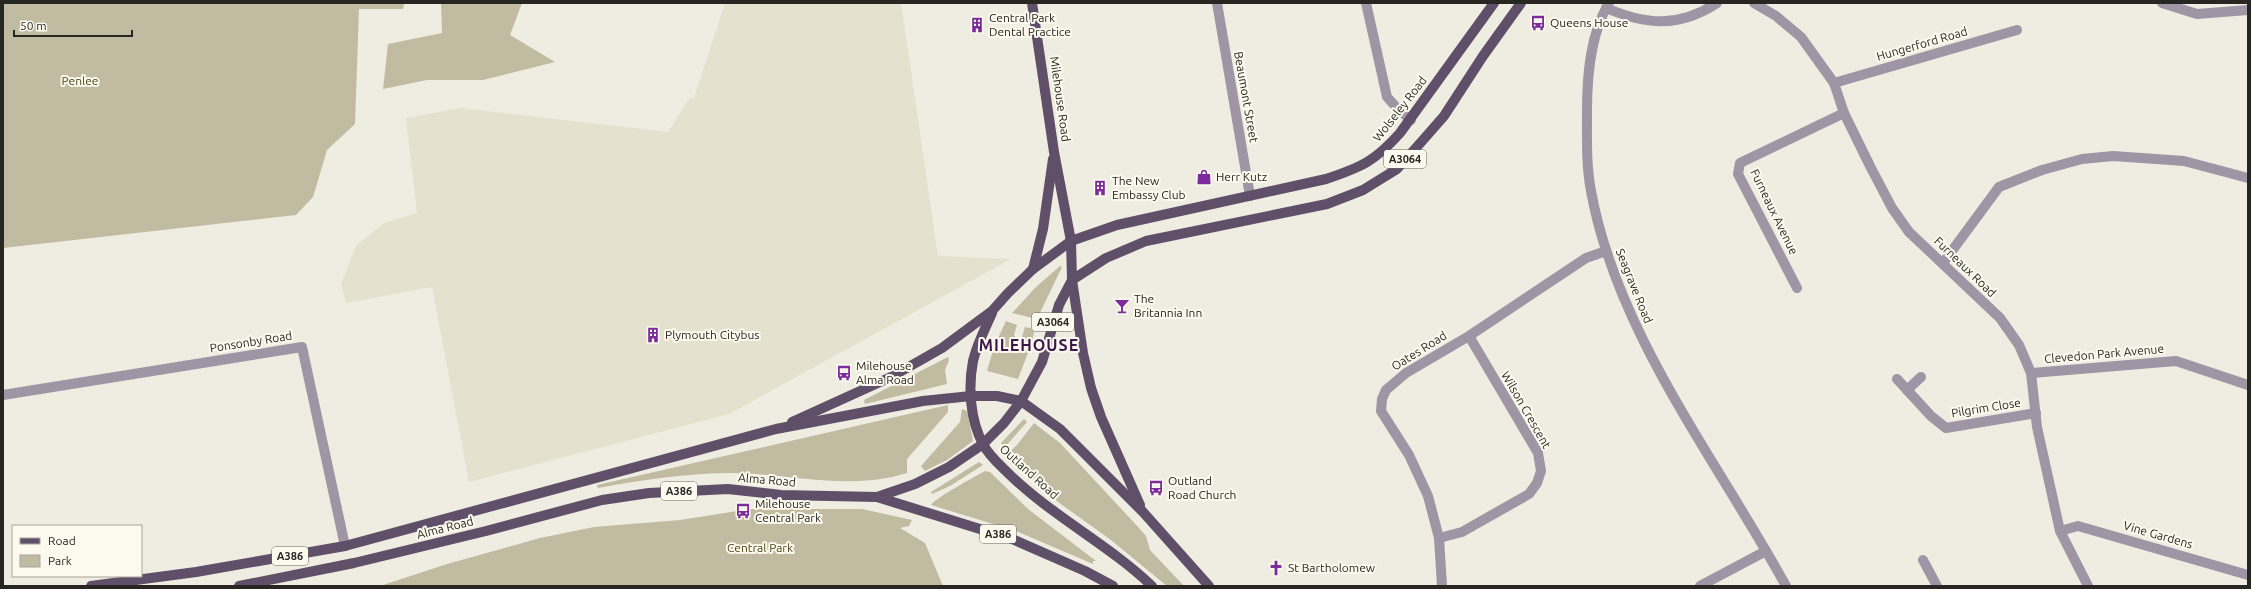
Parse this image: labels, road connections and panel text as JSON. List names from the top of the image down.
{
  "streets": {
    "main road": [
      "Milehouse Road",
      "Wolseley Road",
      "A3064",
      "Outland Road",
      "Alma Road",
      "A386"
    ],
    "street": [
      "Hungerford Road",
      "Beaumont Street",
      "Furneaux Avenue",
      "Furneaux Road",
      "Seagrave Road",
      "Ponsonby Road",
      "Oates Road",
      "Clevedon Park Avenue",
      "Pilgrim Close",
      "Wilson Crescent",
      "Vine Gardens"
    ]
  },
  "crossings": [
    ["Hungerford Road", "Furneaux Road"],
    ["Beaumont Street", "Wolseley Road"],
    ["Milehouse Road", "Wolseley Road"],
    ["Wolseley Road", "Outland Road"],
    ["Wolseley Road", "Alma Road"],
    ["A3064", "Alma Road"],
    ["A3064", "A386"],
    ["Furneaux Avenue", "Furneaux Road"],
    ["Furneaux Road", "Clevedon Park Avenue"],
    ["Furneaux Road", "Pilgrim Close"],
    ["Furneaux Road", "Vine Gardens"],
    ["Seagrave Road", "Oates Road"],
    ["Ponsonby Road", "Alma Road"],
    ["Oates Road", "Wilson Crescent"],
    ["Outland Road", "Alma Road"],
    ["Alma Road", "A386"]
  ],
  "districts": ["MILEHOUSE"],
  "parks": ["Penlee", "Central Park"],
  "places": {
    "bus stop": [
      "Queens House",
      "Milehouse Alma Road",
      "Outland Road Church",
      "Milehouse Central Park"
    ],
    "building": ["Central Park Dental Practice", "The New Embassy Club", "Plymouth Citybus"],
    "shop": ["Herr Kutz"],
    "bar": ["The Britannia Inn"],
    "church": ["St Bartholomew"]
  },
  "legend": ["Road", "Park"],
  "scale_bar": "50 m"
}
